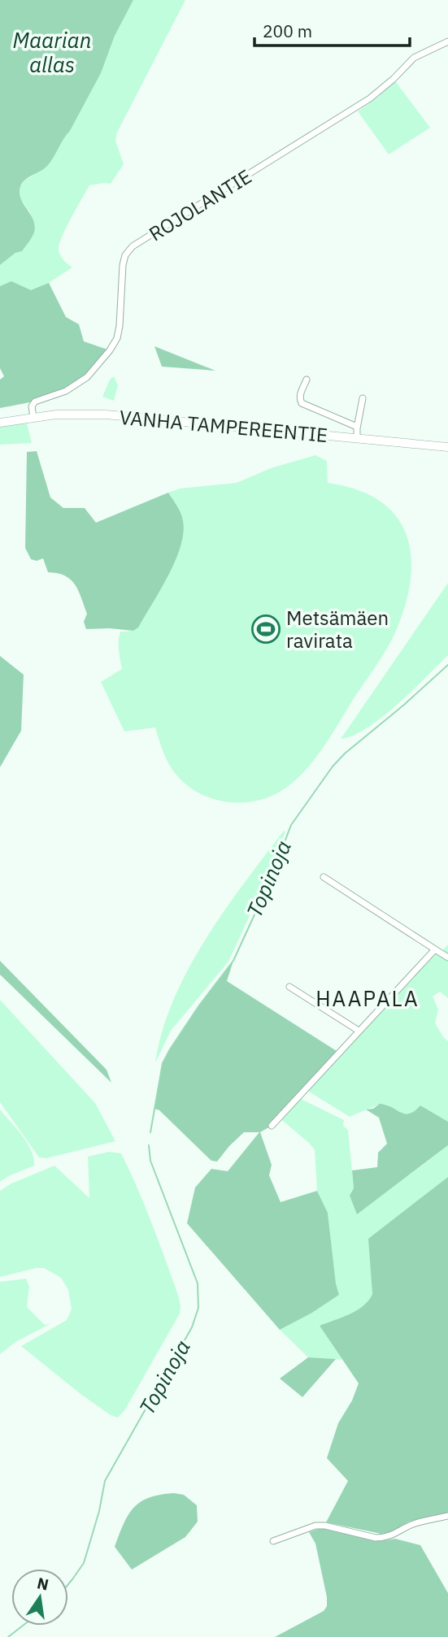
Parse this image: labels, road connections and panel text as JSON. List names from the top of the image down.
{
  "streets": {
    "main road": ["VANHA TAMPEREENTIE"],
    "street": ["ROJOLANTIE"]
  },
  "crossings": [
    ["ROJOLANTIE", "VANHA TAMPEREENTIE"]
  ],
  "districts": ["HAAPALA"],
  "water": ["Maarian allas", "Topinoja"],
  "places": {
    "sports": ["Metsämäen ravirata"]
  },
  "scale_bar": "200 m",
  "north": "top"
}
